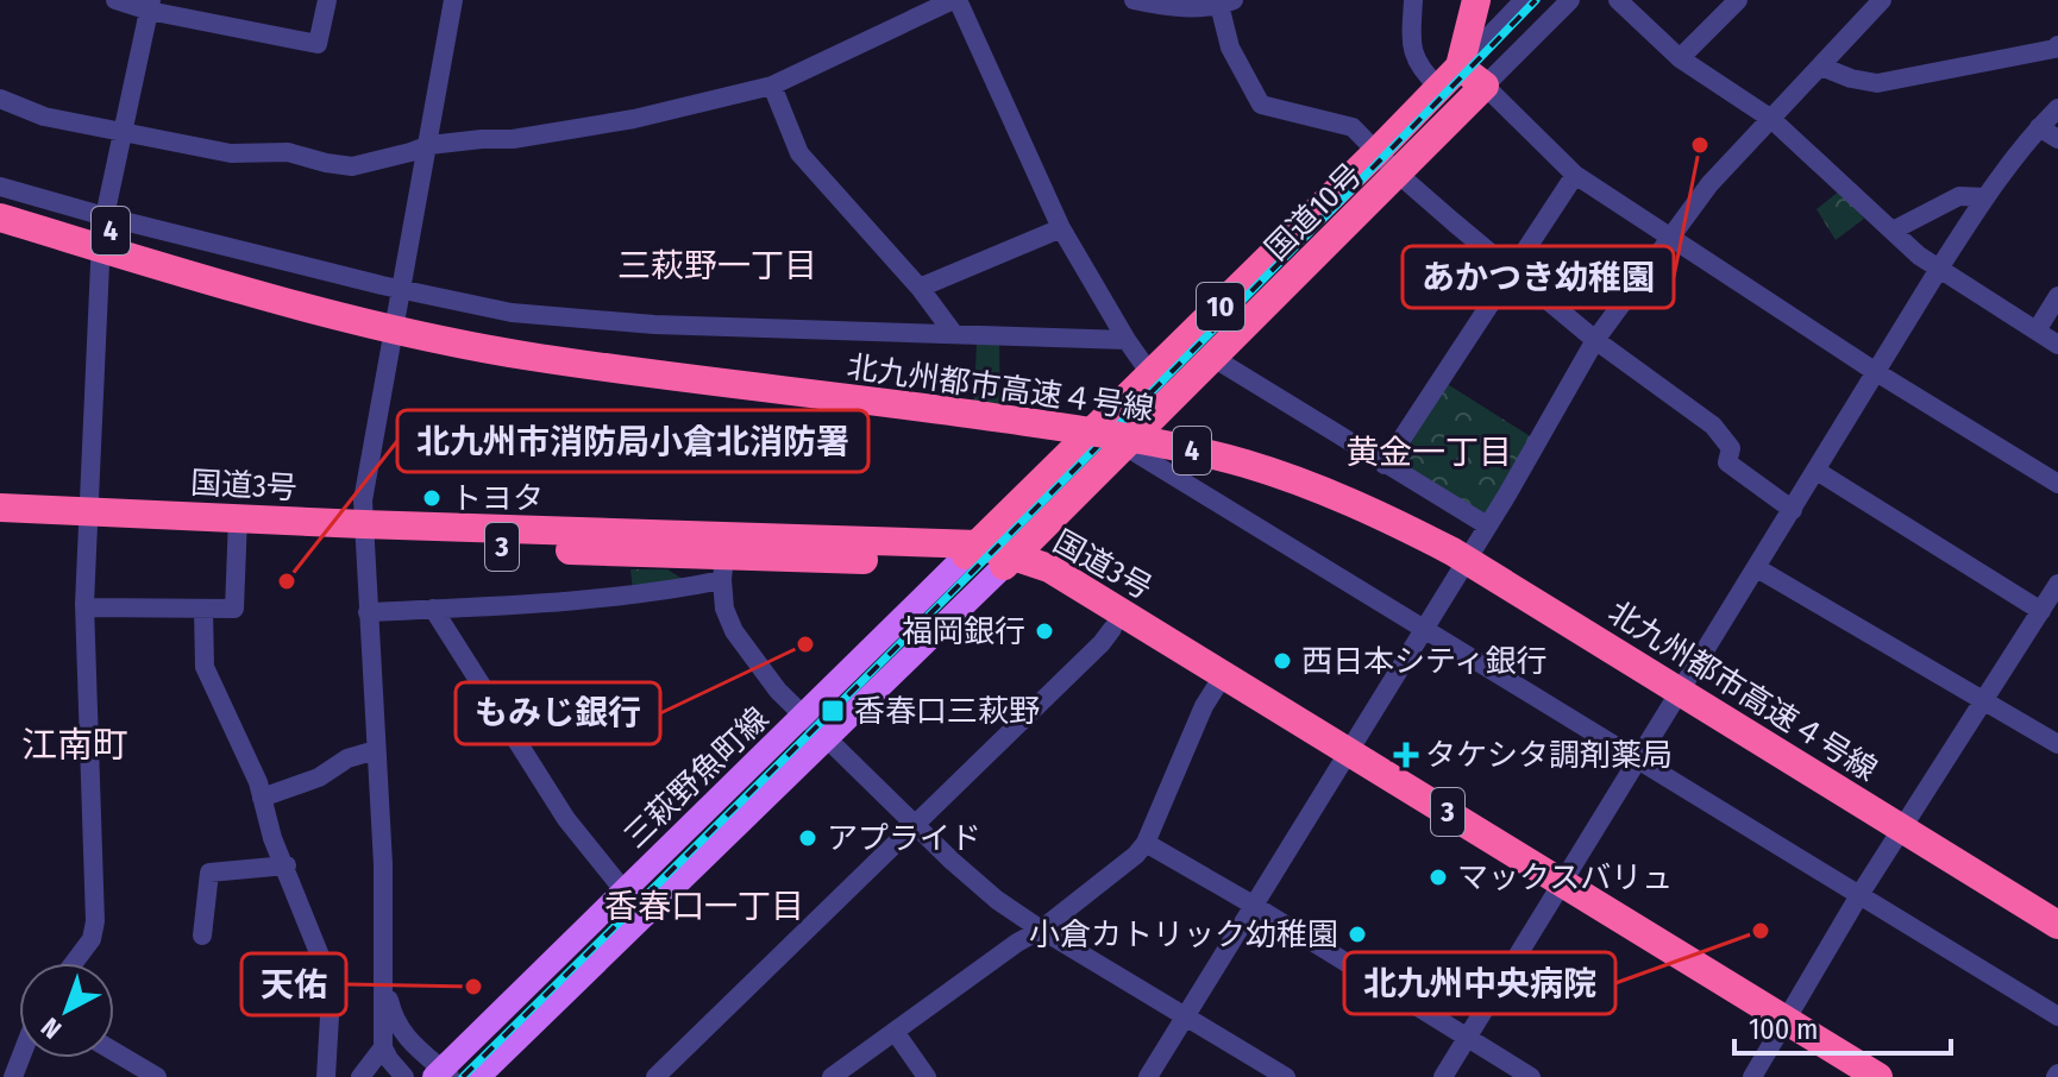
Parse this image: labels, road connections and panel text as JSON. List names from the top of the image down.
{
  "streets": {
    "highway": [
      "国道10号",
      "4",
      "10",
      "北九州都市高速４号線",
      "国道3号",
      "3"
    ],
    "main road": ["三萩野魚町線"]
  },
  "crossings": [
    ["国道10号", "国道3号"],
    ["国道10号", "三萩野魚町線"],
    ["国道3号", "三萩野魚町線"]
  ],
  "districts": [
    "三萩野一丁目",
    "黄金一丁目",
    "江南町",
    "香春口一丁目"
  ],
  "places": {
    "other": [
      "あかつき幼稚園",
      "トヨタ",
      "北九州市消防局小倉北消防署",
      "福岡銀行",
      "もみじ銀行",
      "西日本シティ銀行",
      "アプライド",
      "マックスバリュ",
      "北九州中央病院",
      "小倉カトリック幼稚園",
      "天佑"
    ],
    "transit": ["香春口三萩野"],
    "health": ["タケシタ調剤薬局"]
  },
  "scale_bar": "100 m",
  "north": "bottom left"
}
